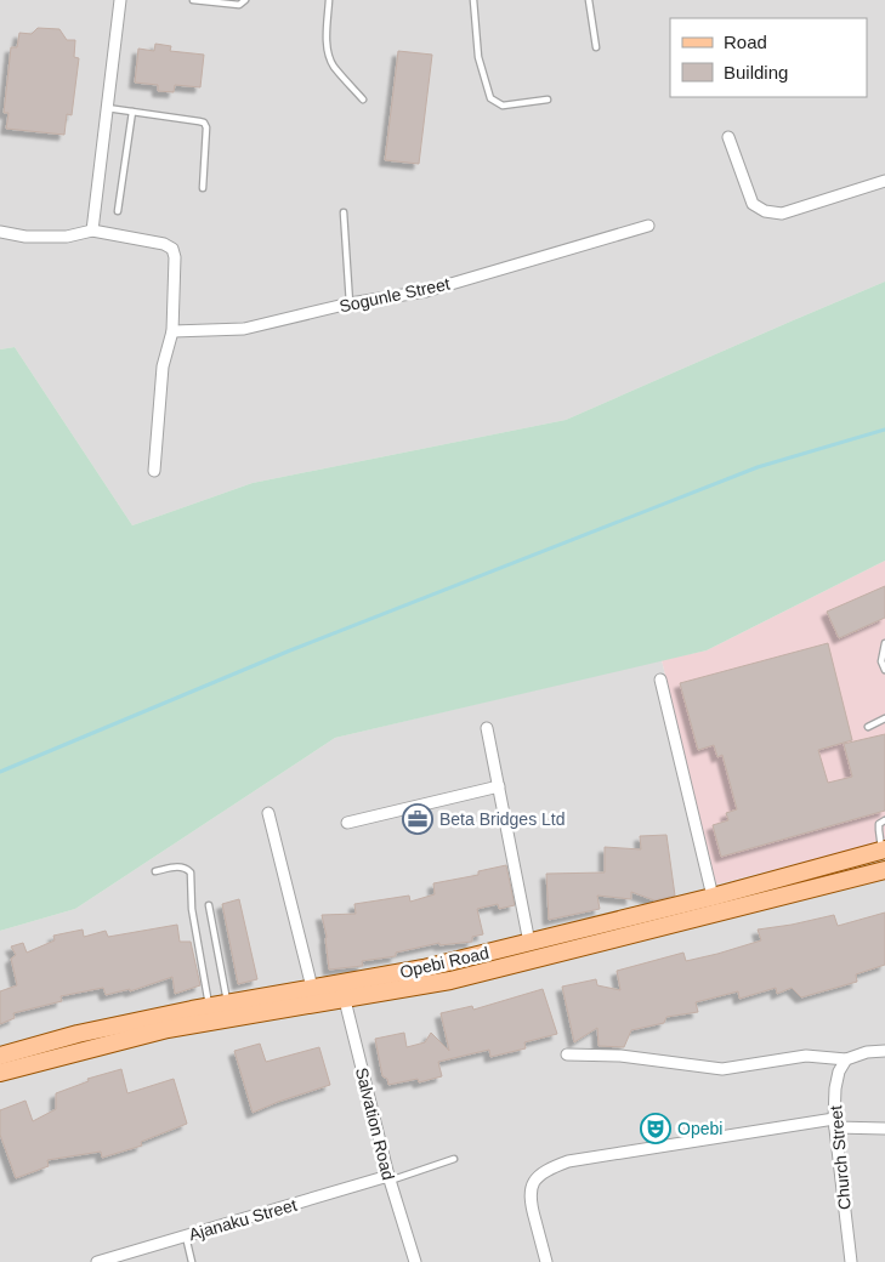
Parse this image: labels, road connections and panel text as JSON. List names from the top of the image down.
{
  "streets": {
    "main road": ["Opebi Road"],
    "street": [
      "Sogunle Street",
      "Salvation Road",
      "Church Street",
      "Ajanaku Street"
    ]
  },
  "crossings": [
    ["Opebi Road", "Salvation Road"],
    ["Salvation Road", "Ajanaku Street"]
  ],
  "places": {
    "office": ["Beta Bridges Ltd"],
    "theatre": ["Opebi"]
  },
  "legend": ["Road", "Building"]
}
